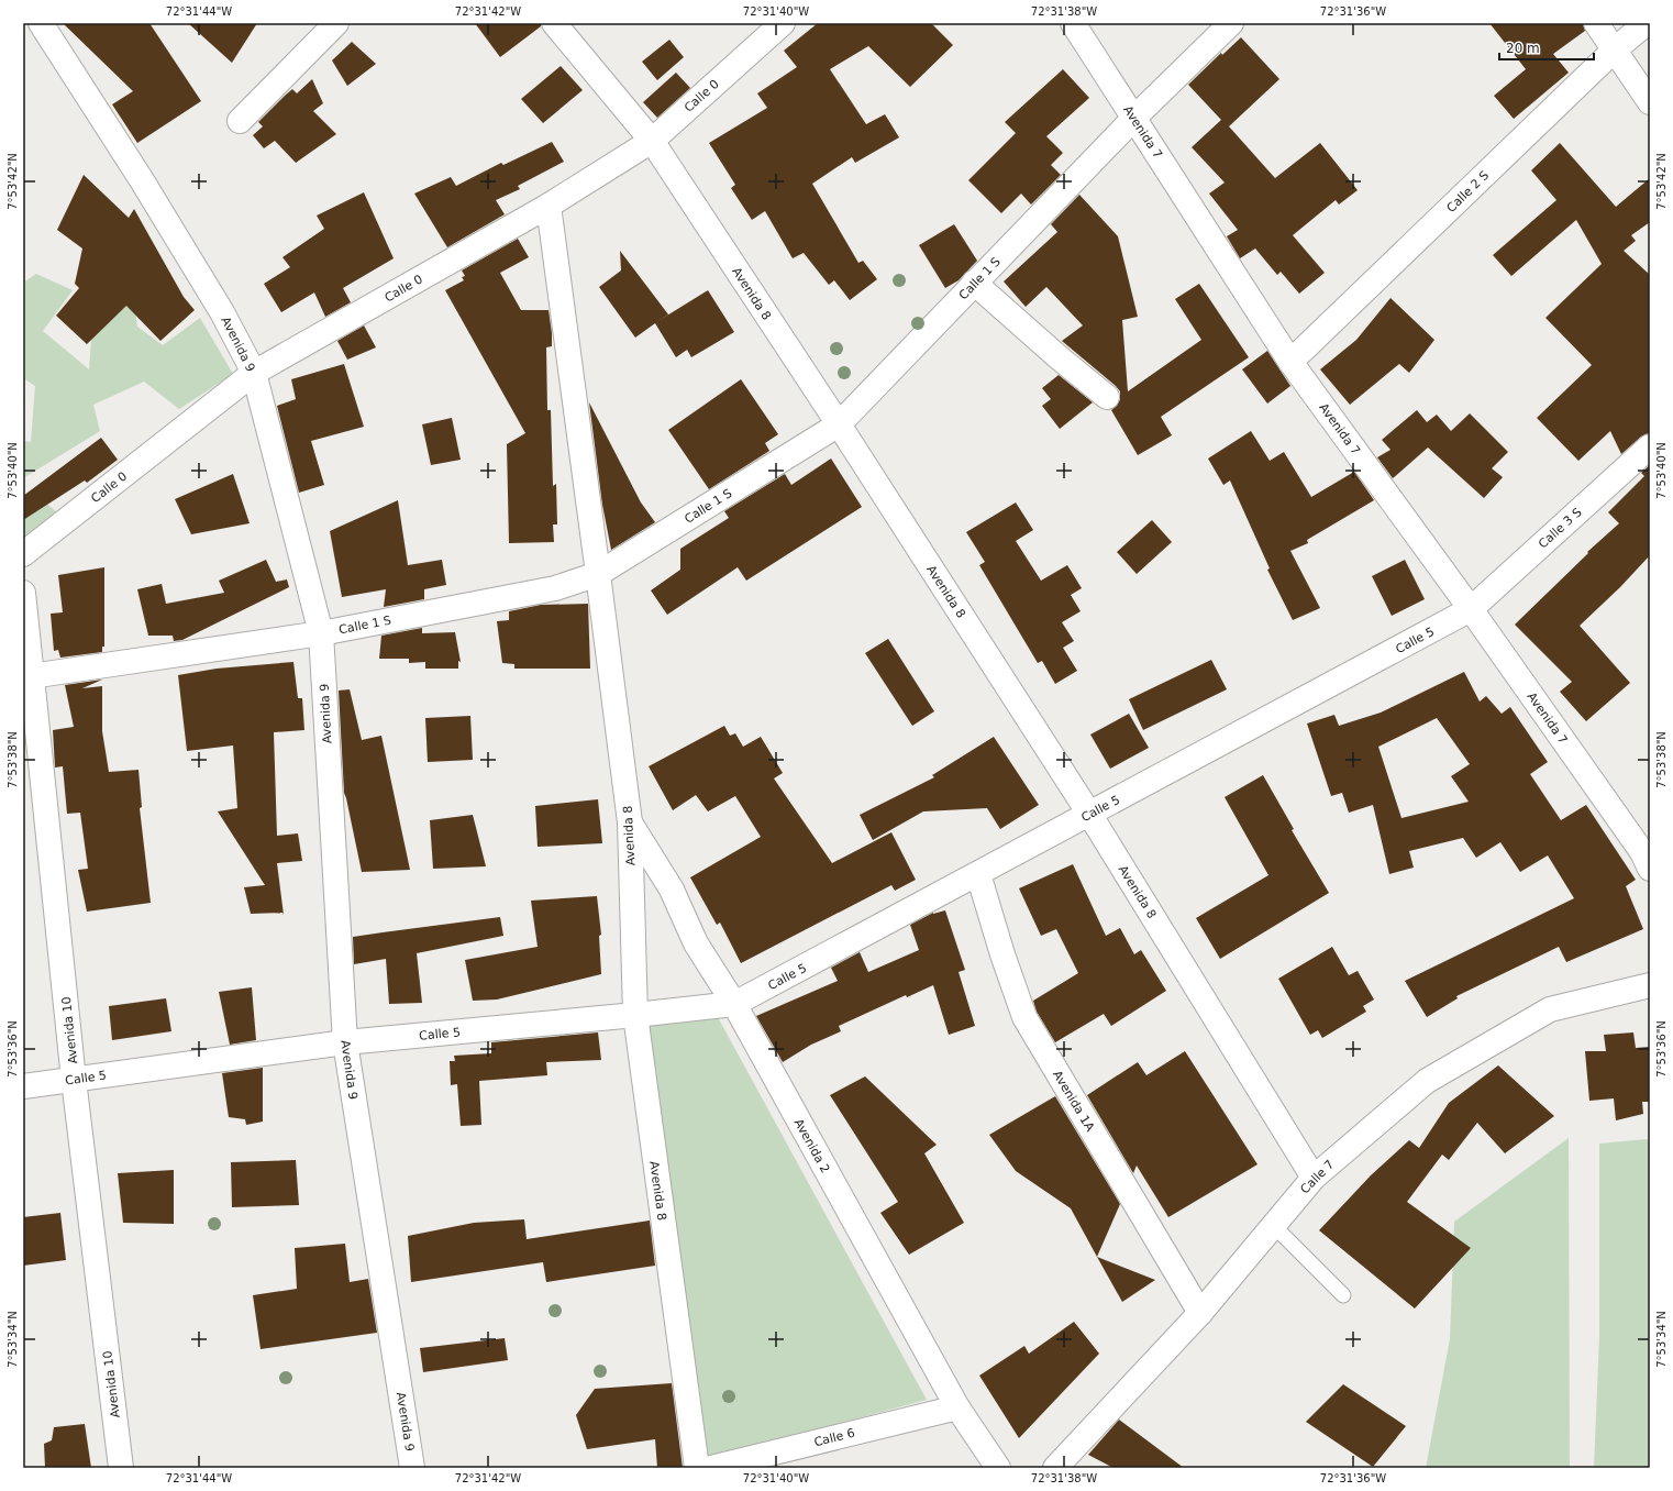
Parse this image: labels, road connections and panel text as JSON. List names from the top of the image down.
{
  "streets": {
    "street": [
      "Calle 0",
      "Avenida 7",
      "Calle 2 S",
      "Calle 1 S",
      "Avenida 8",
      "Avenida 9",
      "Calle 3 S",
      "Calle 5",
      "Avenida 10",
      "Avenida 1A",
      "Avenida 2",
      "Calle 7",
      "Calle 6"
    ]
  },
  "crossings": [
    ["Calle 0", "Avenida 8"],
    ["Calle 0", "Avenida 9"],
    ["Avenida 7", "Calle 2 S"],
    ["Avenida 7", "Calle 1 S"],
    ["Avenida 7", "Calle 3 S"],
    ["Avenida 7", "Calle 5"],
    ["Calle 1 S", "Avenida 8"],
    ["Calle 1 S", "Avenida 9"],
    ["Calle 1 S", "Avenida 10"],
    ["Avenida 8", "Calle 5"],
    ["Avenida 8", "Avenida 2"],
    ["Avenida 8", "Calle 7"],
    ["Avenida 9", "Calle 5"],
    ["Calle 3 S", "Calle 5"],
    ["Calle 5", "Avenida 10"],
    ["Calle 5", "Avenida 1A"],
    ["Calle 5", "Avenida 2"],
    ["Avenida 1A", "Calle 7"],
    ["Avenida 2", "Calle 6"]
  ],
  "scale_bar": "20 m",
  "coordinates": [
    "72°31'44\"W",
    "72°31'42\"W",
    "72°31'40\"W",
    "72°31'38\"W",
    "72°31'36\"W",
    "7°53'42\"N",
    "7°53'40\"N",
    "7°53'38\"N",
    "7°53'36\"N",
    "7°53'34\"N"
  ]
}
